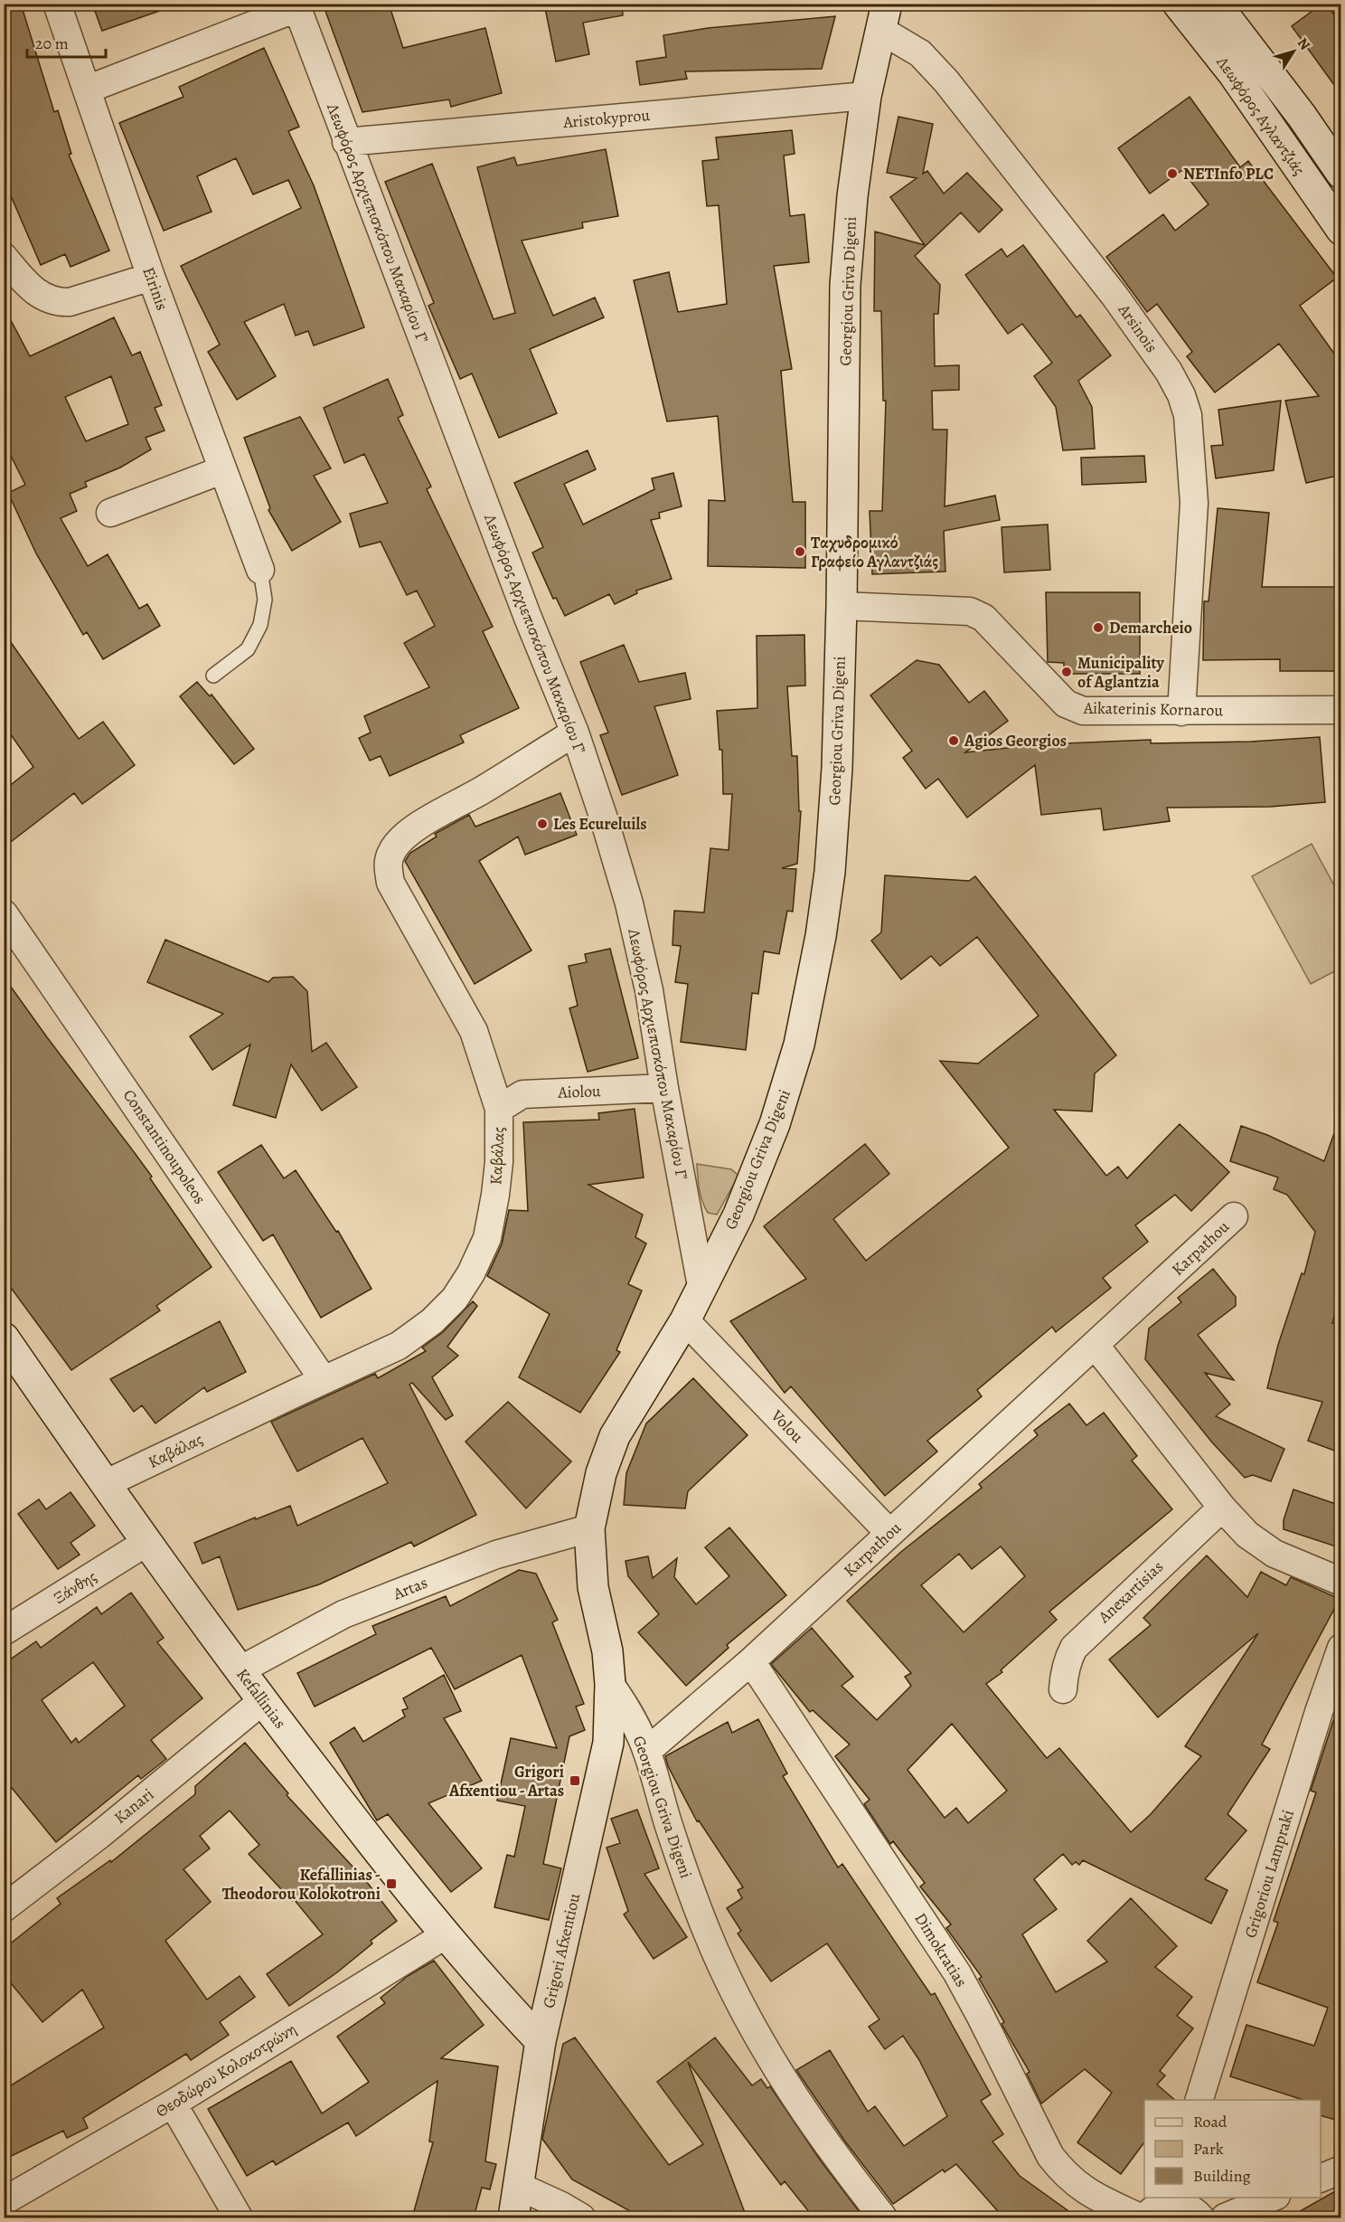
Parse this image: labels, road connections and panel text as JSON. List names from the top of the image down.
{
  "streets": {
    "street": [
      "Λεωφόρος Αγλαντζιάς",
      "Aristokyprou",
      "Λεωφόρος Αρχιεπισκόπου Μακαρίου Γ'",
      "Eirinis",
      "Georgiou Griva Digeni",
      "Arsinois",
      "Aikaterinis Kornarou",
      "Aiolou",
      "Constantinoupoleos",
      "Καβάλας",
      "Karpathou",
      "Volou",
      "Ξάνθης",
      "Artas",
      "Anexartisias",
      "Kefallinias",
      "Kanari",
      "Grigoriou Lampraki",
      "Dimokratias",
      "Grigori Afxentiou",
      "Θεοδώρου Κολοκοτρώνη"
    ]
  },
  "crossings": [
    ["Aristokyprou", "Λεωφόρος Αρχιεπισκόπου Μακαρίου Γ'"],
    ["Aristokyprou", "Georgiou Griva Digeni"],
    ["Λεωφόρος Αρχιεπισκόπου Μακαρίου Γ'", "Georgiou Griva Digeni"],
    ["Λεωφόρος Αρχιεπισκόπου Μακαρίου Γ'", "Aiolou"],
    ["Λεωφόρος Αρχιεπισκόπου Μακαρίου Γ'", "Καβάλας"],
    ["Georgiou Griva Digeni", "Arsinois"],
    ["Georgiou Griva Digeni", "Aikaterinis Kornarou"],
    ["Georgiou Griva Digeni", "Karpathou"],
    ["Georgiou Griva Digeni", "Volou"],
    ["Georgiou Griva Digeni", "Artas"],
    ["Georgiou Griva Digeni", "Grigori Afxentiou"],
    ["Arsinois", "Aikaterinis Kornarou"],
    ["Aiolou", "Καβάλας"],
    ["Constantinoupoleos", "Καβάλας"],
    ["Καβάλας", "Kefallinias"],
    ["Karpathou", "Volou"],
    ["Karpathou", "Dimokratias"],
    ["Ξάνθης", "Kefallinias"],
    ["Artas", "Kefallinias"],
    ["Kefallinias", "Kanari"],
    ["Kefallinias", "Grigori Afxentiou"],
    ["Kefallinias", "Θεοδώρου Κολοκοτρώνη"]
  ],
  "places": {
    "other": [
      "NETInfo PLC",
      "Ταχυδρομικό Γραφείο Αγλαντζιάς",
      "Demarcheio",
      "Municipality of Aglantzia",
      "Agios Georgios",
      "Les Ecureluils"
    ],
    "transit": ["Grigori Afxentiou - Artas", "Kefallinias - Theodorou Kolokotroni"]
  },
  "legend": ["Road", "Park", "Building"],
  "scale_bar": "20 m",
  "north": "top right"
}
